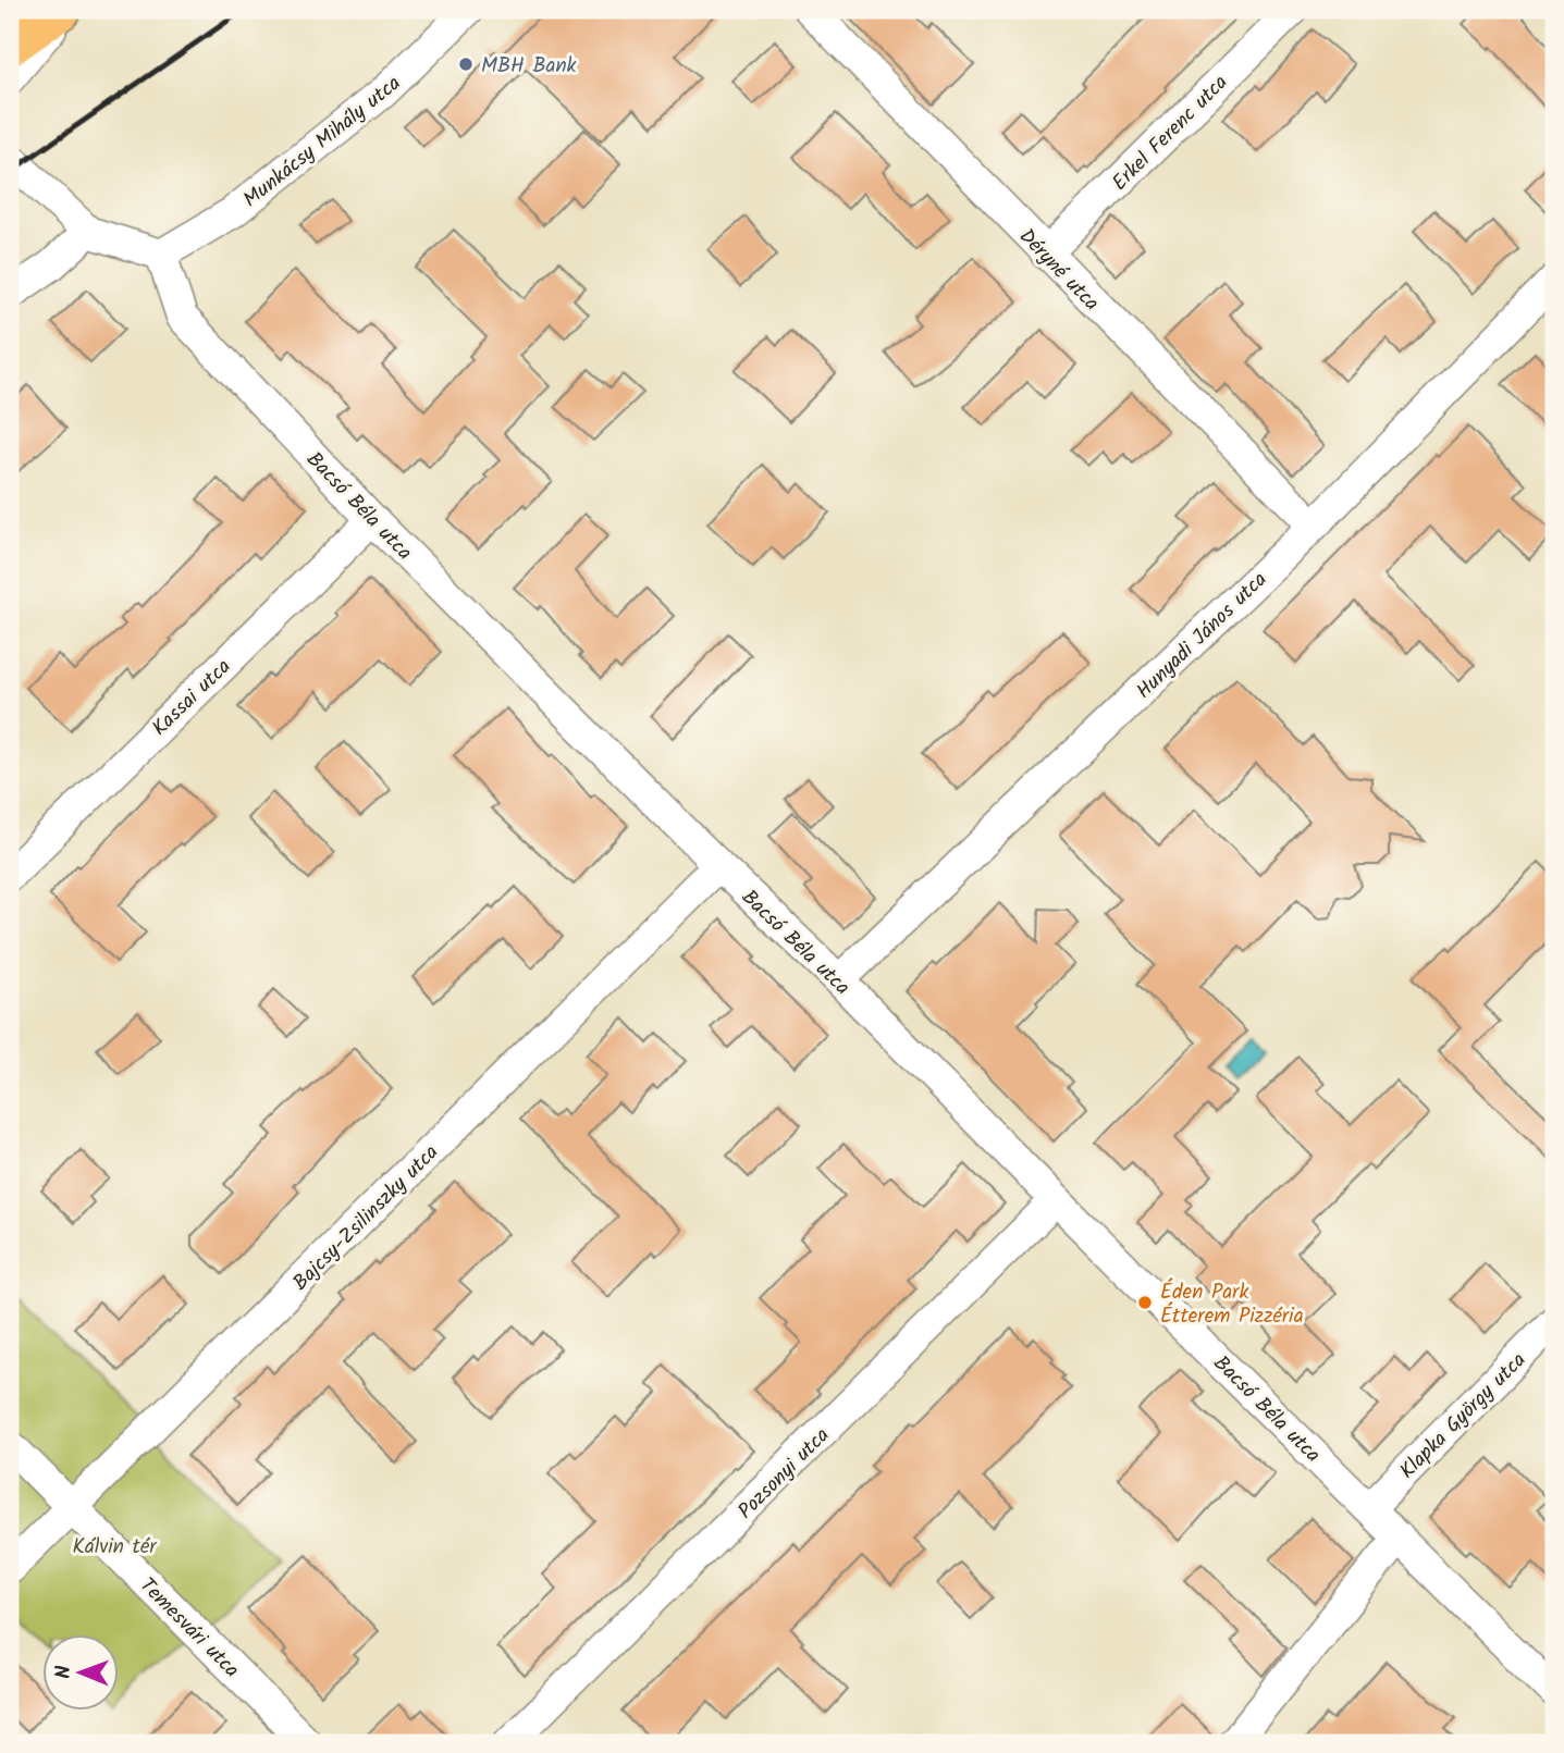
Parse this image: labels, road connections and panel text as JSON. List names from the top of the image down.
{
  "streets": {
    "street": [
      "Erkel Ferenc utca",
      "Munkácsy Mihály utca",
      "Déryné utca",
      "Bacsó Béla utca",
      "Hunyadi János utca",
      "Kassai utca",
      "Bajcsy-Zsilinszky utca",
      "Klapka György utca",
      "Pozsonyi utca",
      "Temesvári utca"
    ]
  },
  "crossings": [
    ["Erkel Ferenc utca", "Déryné utca"],
    ["Munkácsy Mihály utca", "Bacsó Béla utca"],
    ["Déryné utca", "Hunyadi János utca"],
    ["Bacsó Béla utca", "Hunyadi János utca"],
    ["Bacsó Béla utca", "Kassai utca"],
    ["Bacsó Béla utca", "Bajcsy-Zsilinszky utca"],
    ["Bacsó Béla utca", "Klapka György utca"],
    ["Bacsó Béla utca", "Pozsonyi utca"],
    ["Bajcsy-Zsilinszky utca", "Temesvári utca"]
  ],
  "parks": ["Kálvin tér"],
  "places": ["MBH Bank", "Éden Park Étterem Pizzéria"],
  "north": "left"
}
